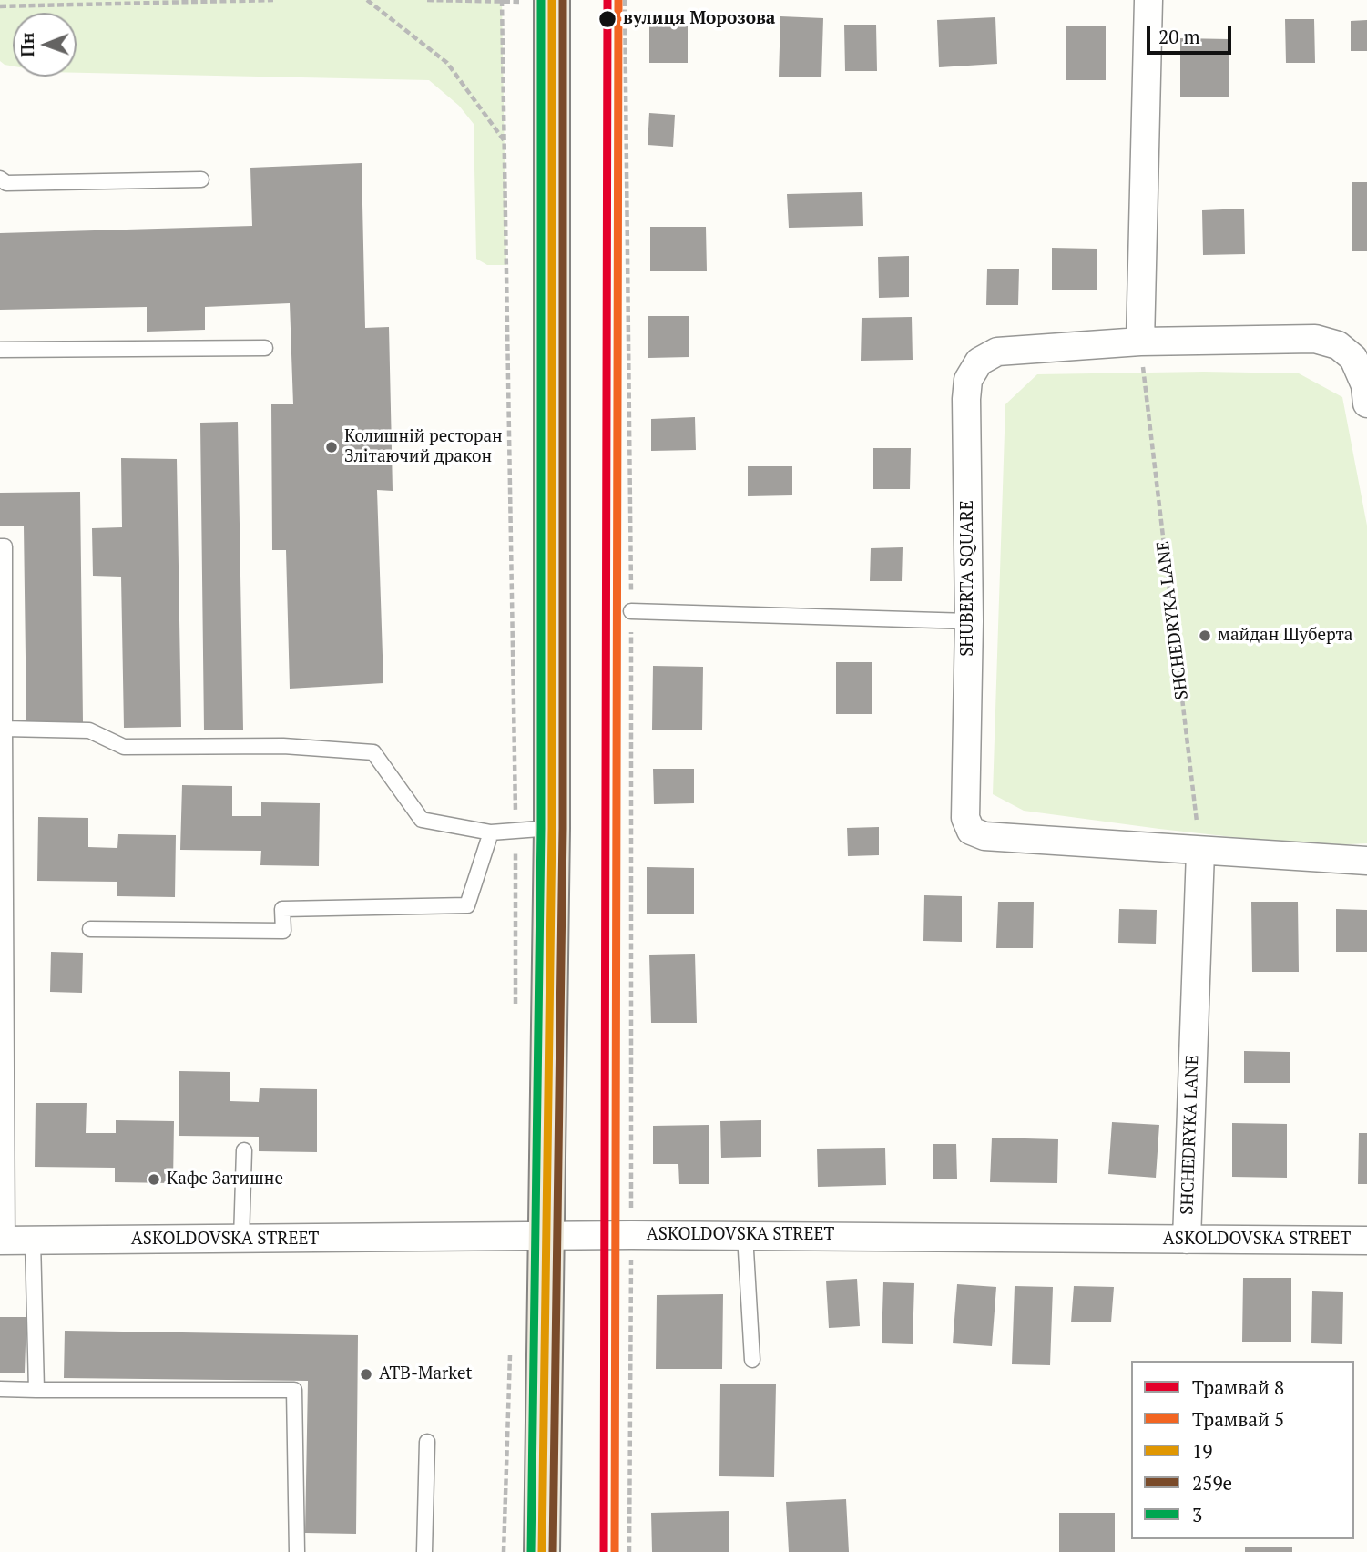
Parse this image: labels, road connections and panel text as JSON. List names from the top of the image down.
{
  "streets": {
    "street": ["SHUBERTA SQUARE", "SHCHEDRYKA LANE", "ASKOLDOVSKA STREET"]
  },
  "crossings": [
    ["SHUBERTA SQUARE", "SHCHEDRYKA LANE"],
    ["SHCHEDRYKA LANE", "ASKOLDOVSKA STREET"]
  ],
  "places": [
    "вулиця Морозова",
    "Колишній ресторан Злітаючий дракон",
    "майдан Шуберта",
    "Кафе Затишне",
    "ATB-Market"
  ],
  "lines": [
    "tram line 8",
    "tram line 5",
    "transit line 19",
    "transit line 259е",
    "transit line 3"
  ],
  "legend": [
    "Трамвай 8",
    "Трамвай 5",
    "19",
    "259е",
    "3"
  ],
  "scale_bar": "20 m",
  "north": "left"
}
